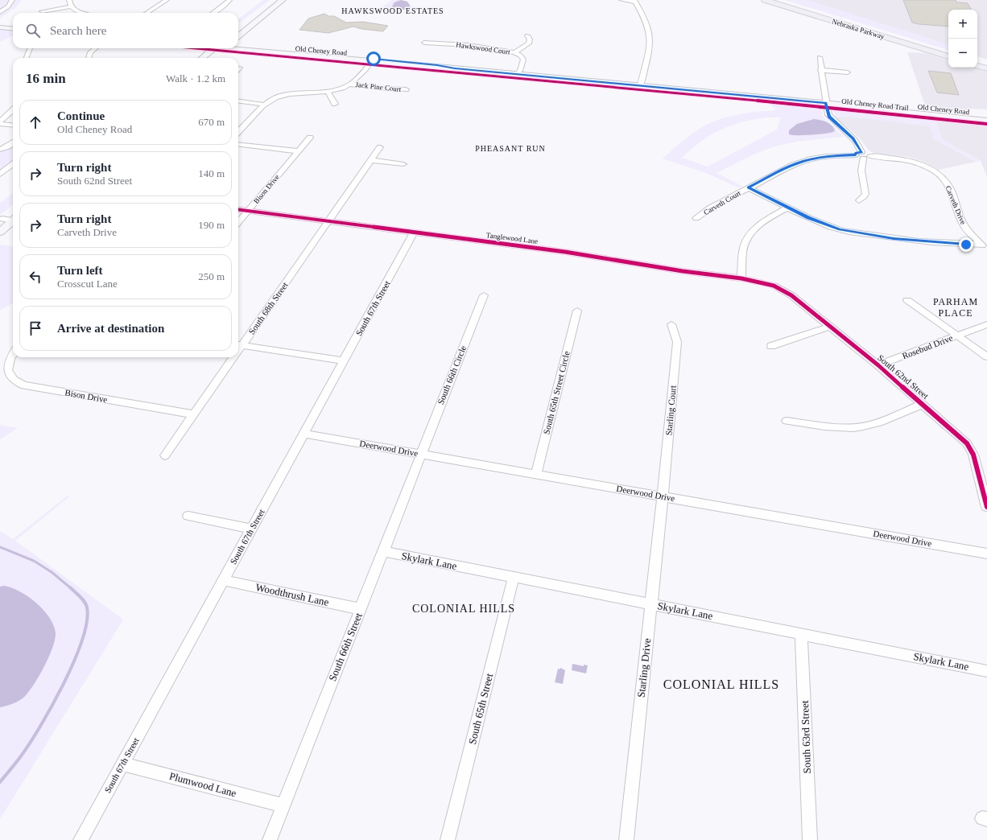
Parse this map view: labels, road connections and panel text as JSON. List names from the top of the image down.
{
  "streets": {
    "main road": ["Nebraska Parkway", "Old Cheney Road"],
    "street": [
      "Hawkswood Court",
      "Jack Pine Court",
      "Bison Drive",
      "Carveth Court",
      "Carveth Drive",
      "Tanglewood Lane",
      "South 68th Street",
      "South 67th Street",
      "Rosebud Drive",
      "South 66th Circle",
      "South 62nd Street",
      "South 65th Street Circle",
      "Starling Court",
      "Deerwood Drive",
      "Skylark Lane",
      "Woodthrush Lane",
      "South 66th Street",
      "Starling Drive",
      "South 65th Street",
      "South 63rd Street",
      "Plumwood Lane"
    ],
    "cycle path": ["Old Cheney Road Trail"]
  },
  "crossings": [
    ["Hawkswood Court", "Old Cheney Road"],
    ["Bison Drive", "Tanglewood Lane"],
    ["Bison Drive", "South 68th Street"],
    ["Tanglewood Lane", "South 68th Street"],
    ["Tanglewood Lane", "South 67th Street"],
    ["Tanglewood Lane", "South 62nd Street"],
    ["South 67th Street", "Deerwood Drive"],
    ["South 67th Street", "Woodthrush Lane"],
    ["South 67th Street", "Plumwood Lane"],
    ["Rosebud Drive", "South 62nd Street"],
    ["South 66th Circle", "Deerwood Drive"],
    ["South 66th Circle", "South 66th Street"],
    ["South 65th Street Circle", "Deerwood Drive"],
    ["Starling Court", "Deerwood Drive"],
    ["Starling Court", "Starling Drive"],
    ["Deerwood Drive", "South 66th Street"],
    ["Deerwood Drive", "Starling Drive"],
    ["Skylark Lane", "South 66th Street"],
    ["Skylark Lane", "Starling Drive"],
    ["Skylark Lane", "South 65th Street"],
    ["Skylark Lane", "South 63rd Street"],
    ["Woodthrush Lane", "South 66th Street"],
    ["South 66th Street", "Plumwood Lane"]
  ],
  "districts": [
    "HAWKSWOOD ESTATES",
    "PHEASANT RUN",
    "PARHAM PLACE",
    "COLONIAL HILLS",
    "COLONIAL HILLS"
  ],
  "page": {
    "map_buttons": ["+", "−"],
    "search": "Search here",
    "heading": ["16 min", "Walk · 1.2 km"],
    "list": [
      ["Continue", "Old Cheney Road", "670 m"],
      ["Turn right", "South 62nd Street", "140 m"],
      ["Turn right", "Carveth Drive", "190 m"],
      ["Turn left", "Crosscut Lane", "250 m"],
      "Arrive at destination"
    ]
  }
}
